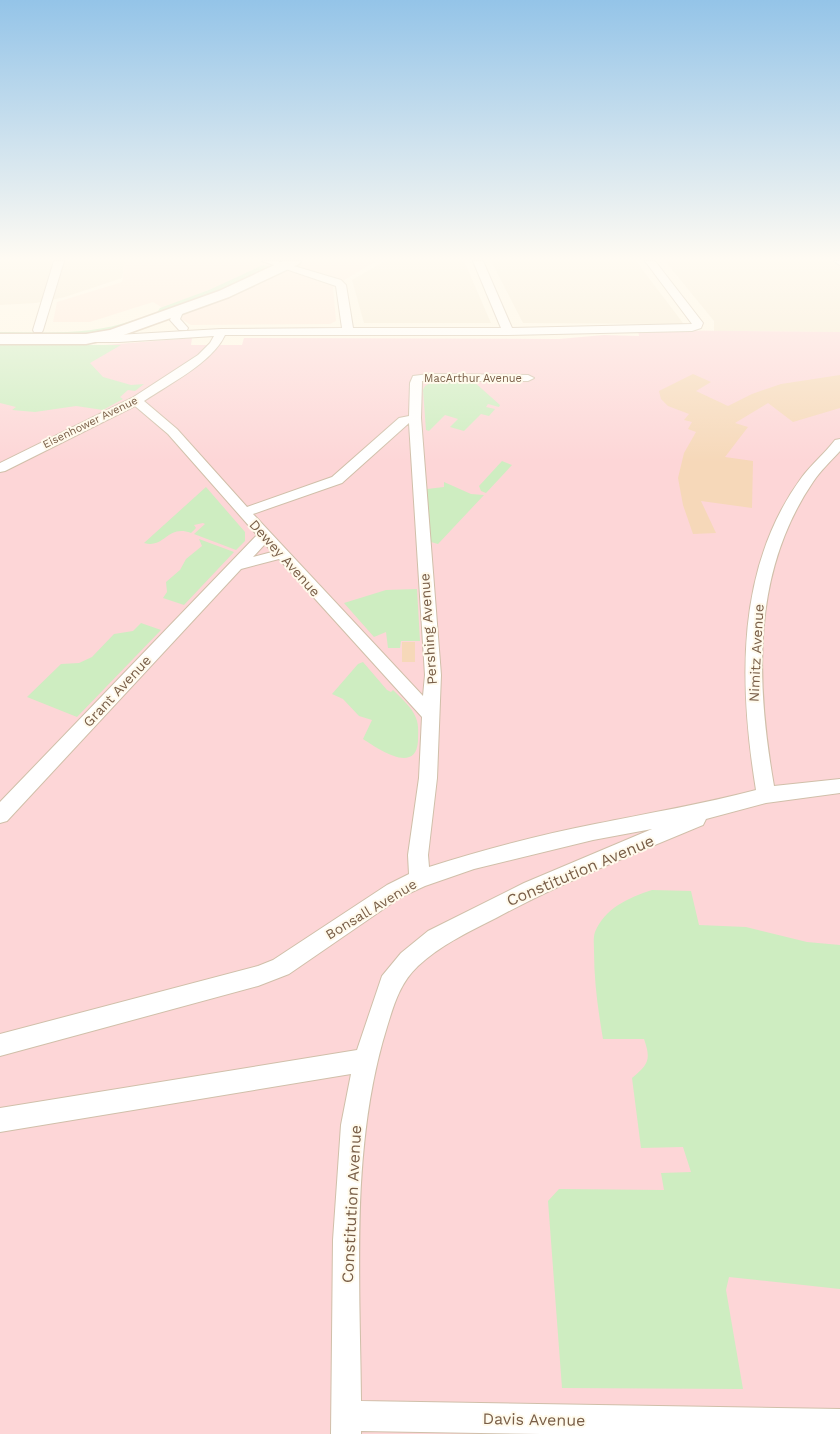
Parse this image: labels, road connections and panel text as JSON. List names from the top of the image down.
{
  "streets": {
    "street": [
      "MacArthur Avenue",
      "Eisenhower Avenue",
      "Dewey Avenue",
      "Pershing Avenue",
      "Nimitz Avenue",
      "Grant Avenue",
      "Constitution Avenue",
      "Bonsall Avenue",
      "Davis Avenue"
    ]
  },
  "crossings": [
    ["MacArthur Avenue", "Pershing Avenue"],
    ["Eisenhower Avenue", "Dewey Avenue"],
    ["Dewey Avenue", "Pershing Avenue"],
    ["Dewey Avenue", "Grant Avenue"],
    ["Pershing Avenue", "Bonsall Avenue"],
    ["Nimitz Avenue", "Bonsall Avenue"],
    ["Constitution Avenue", "Bonsall Avenue"],
    ["Constitution Avenue", "Davis Avenue"]
  ]
}
